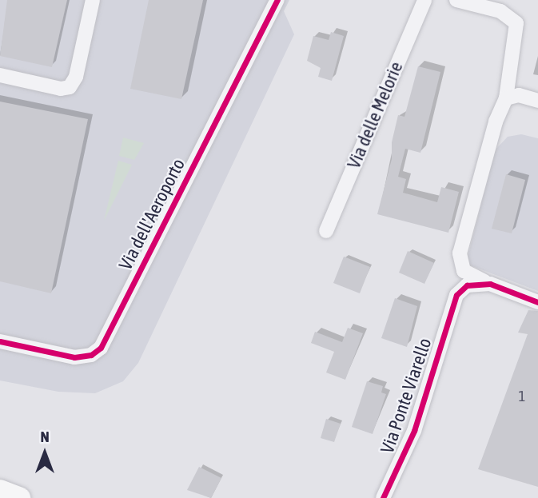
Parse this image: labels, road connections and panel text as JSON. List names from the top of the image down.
{
  "streets": {
    "street": ["Via delle Melorie", "Via dell'Aeroporto", "Via Ponte Viarello"]
  },
  "house_numbers": ["1"],
  "north": "top"
}
